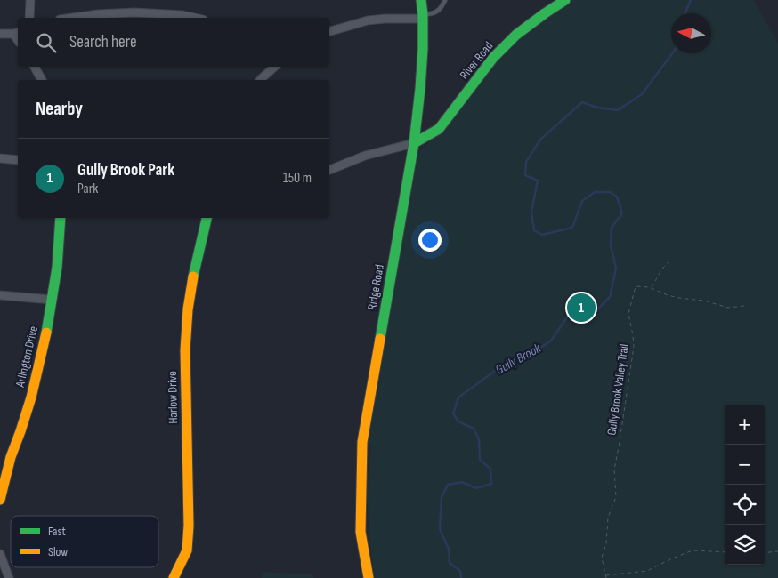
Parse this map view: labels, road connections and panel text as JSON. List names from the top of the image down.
{
  "streets": {
    "main road": [
      "River Road",
      "Ridge Road",
      "Arlington Drive",
      "Harlow Drive"
    ],
    "path": ["Gully Brook Valley Trail"]
  },
  "crossings": [
    ["River Road", "Ridge Road"]
  ],
  "water": ["Gully Brook"],
  "legend": ["Fast", "Slow"],
  "north": "left",
  "page": {
    "search": "Search here",
    "heading": "Nearby",
    "list": [
      {
        "mark": "1",
        "name": "Gully Brook Park",
        "note": "Park",
        "value": "150 m"
      }
    ],
    "pins": "1",
    "map_buttons": ["+", "−"]
  }
}
